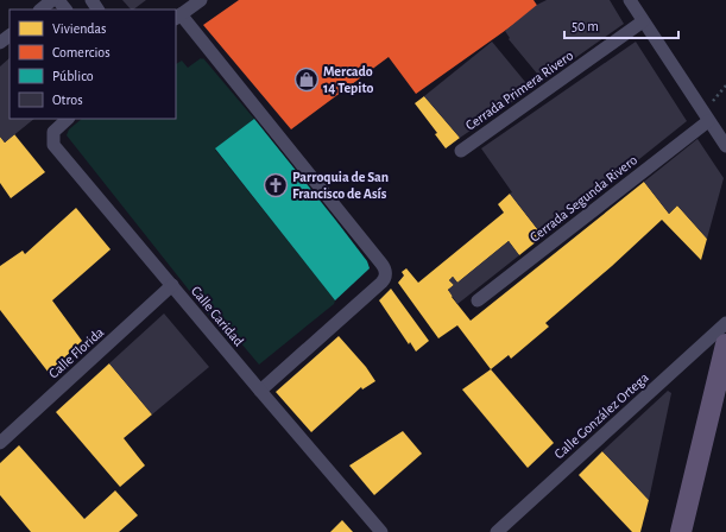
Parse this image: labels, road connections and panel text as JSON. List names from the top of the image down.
{
  "streets": {
    "street": [
      "Cerrada Primera Rivero",
      "Cerrada Segunda Rivero",
      "Calle Caridad",
      "Calle Florida",
      "Calle González Ortega"
    ]
  },
  "crossings": [
    ["Calle Caridad", "Calle Florida"]
  ],
  "places": {
    "shop": ["Mercado 14 Tepito"],
    "church": ["Parroquia de San Francisco de Asís"]
  },
  "legend": [
    "Viviendas",
    "Comercios",
    "Público",
    "Otros"
  ],
  "scale_bar": "50 m"
}
